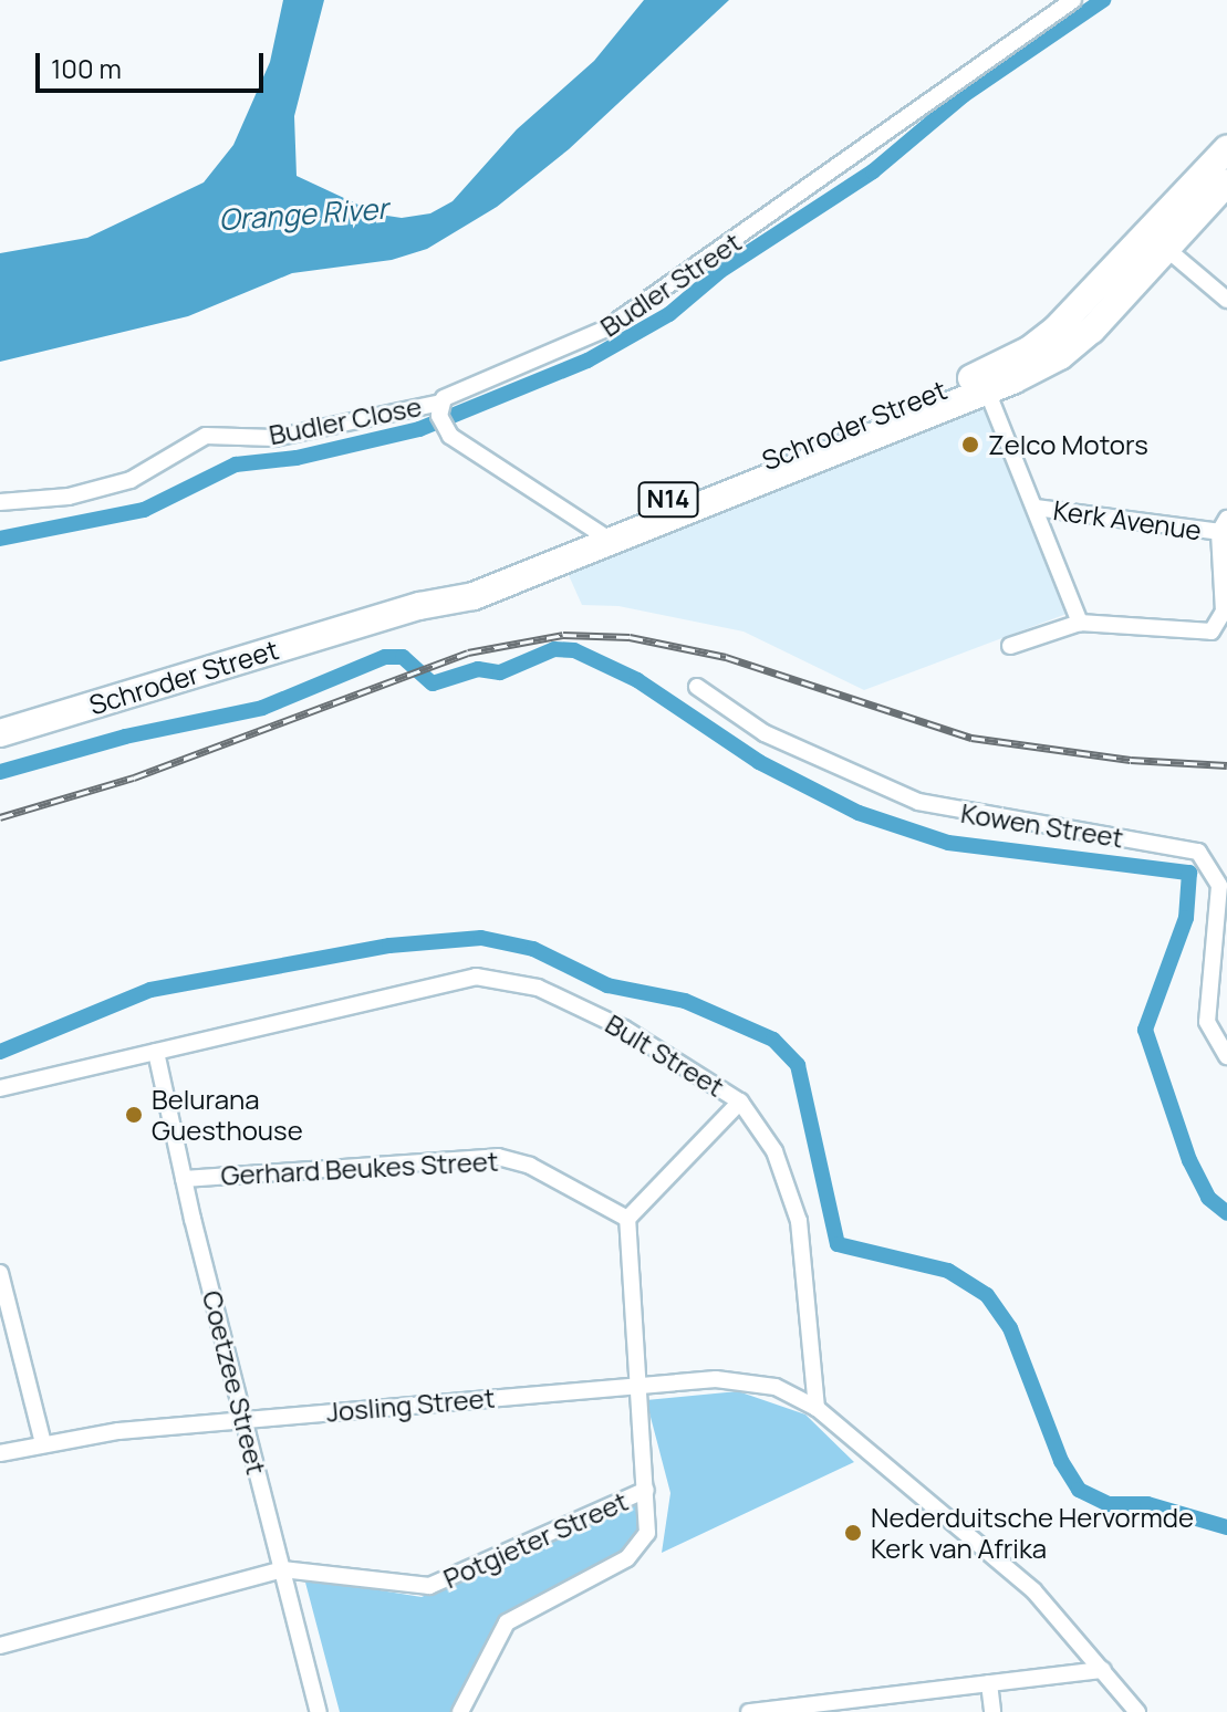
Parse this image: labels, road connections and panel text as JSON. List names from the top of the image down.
{
  "streets": {
    "highway": ["Schroder Street", "N14"],
    "street": [
      "Budler Street",
      "Budler Close",
      "Kerk Avenue",
      "Kowen Street",
      "Bult Street",
      "Gerhard Beukes Street",
      "Coetzee Street",
      "Josling Street",
      "Potgieter Street"
    ]
  },
  "crossings": [
    ["Budler Street", "Budler Close"],
    ["Bult Street", "Coetzee Street"],
    ["Bult Street", "Josling Street"],
    ["Gerhard Beukes Street", "Coetzee Street"],
    ["Gerhard Beukes Street", "Potgieter Street"],
    ["Coetzee Street", "Josling Street"],
    ["Coetzee Street", "Potgieter Street"],
    ["Josling Street", "Potgieter Street"]
  ],
  "water": ["Orange River"],
  "places": ["Zelco Motors", "Belurana Guesthouse", "Nederduitsche Hervormde Kerk van Afrika"],
  "scale_bar": "100 m"
}
